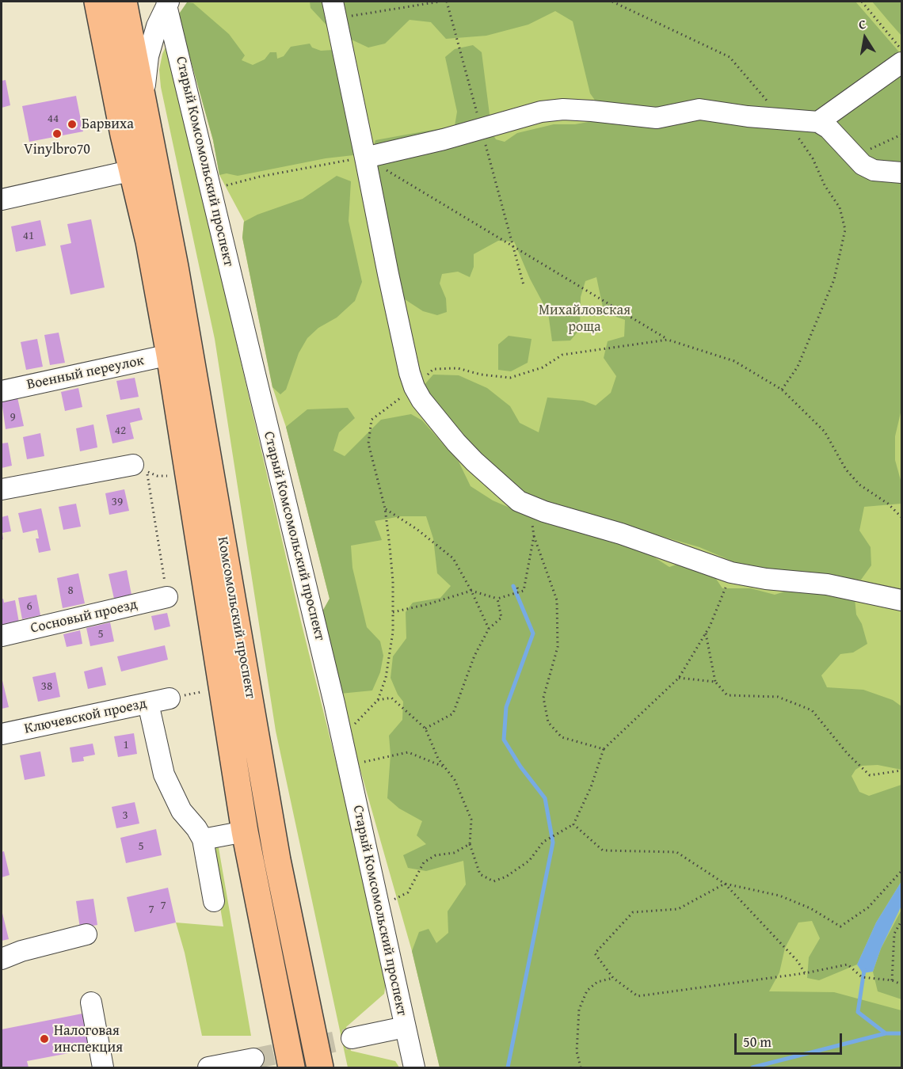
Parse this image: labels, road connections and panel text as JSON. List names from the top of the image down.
{
  "streets": {
    "main road": ["Комсомольский проспект"],
    "street": [
      "Старый Комсомольский проспект",
      "Военный переулок",
      "Сосновый проезд",
      "Ключевской проезд"
    ]
  },
  "crossings": [
    ["Старый Комсомольский проспект", "Комсомольский проспект"],
    ["Военный переулок", "Комсомольский проспект"]
  ],
  "parks": ["Михайловская роща"],
  "places": ["Барвиха", "Vinylbro70", "Налоговая инспекция"],
  "house_numbers": [
    "44",
    "41",
    "9",
    "42",
    "39",
    "8",
    "6",
    "5",
    "38",
    "1",
    "3",
    "5",
    "7",
    "7"
  ],
  "scale_bar": "50 m",
  "north": "top"
}
